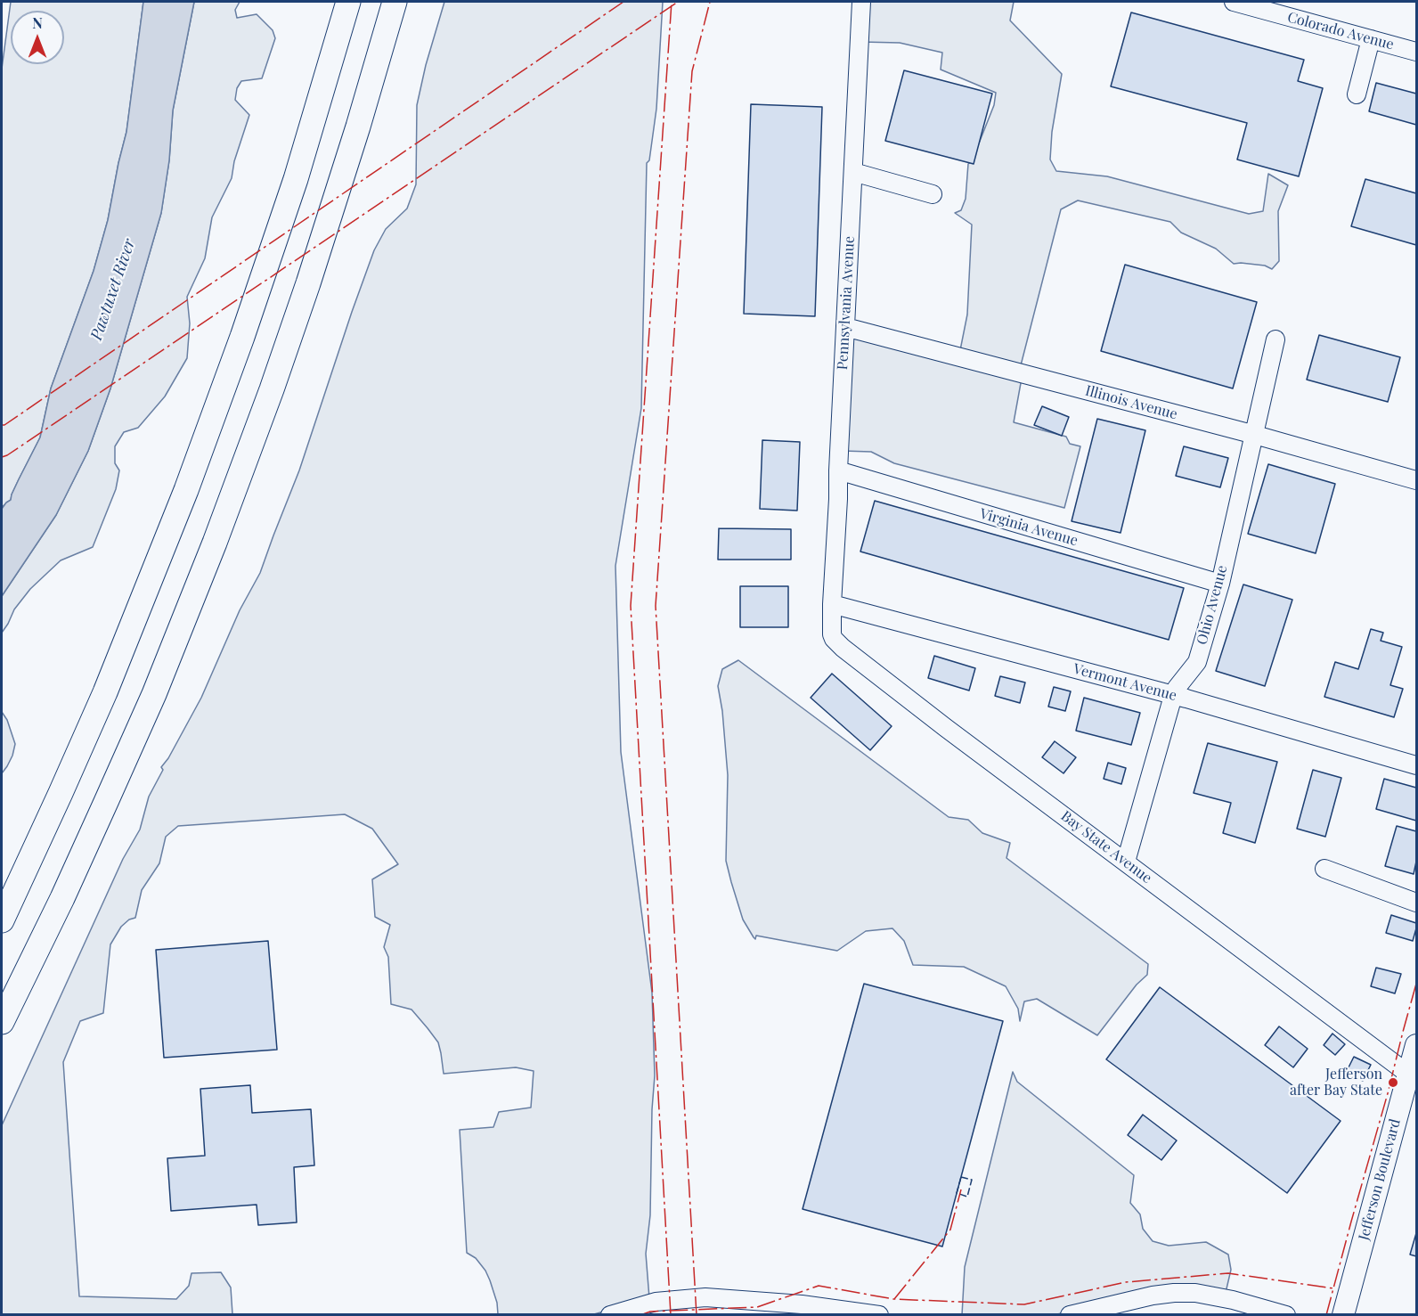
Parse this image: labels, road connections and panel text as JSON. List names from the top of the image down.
{
  "streets": {
    "main road": ["Jefferson Boulevard"],
    "street": [
      "Colorado Avenue",
      "Pennsylvania Avenue",
      "Illinois Avenue",
      "Virginia Avenue",
      "Ohio Avenue",
      "Vermont Avenue",
      "Bay State Avenue"
    ]
  },
  "crossings": [
    ["Pennsylvania Avenue", "Illinois Avenue"],
    ["Pennsylvania Avenue", "Virginia Avenue"],
    ["Pennsylvania Avenue", "Vermont Avenue"],
    ["Pennsylvania Avenue", "Bay State Avenue"],
    ["Illinois Avenue", "Ohio Avenue"],
    ["Virginia Avenue", "Ohio Avenue"],
    ["Ohio Avenue", "Vermont Avenue"],
    ["Ohio Avenue", "Bay State Avenue"],
    ["Vermont Avenue", "Bay State Avenue"],
    ["Bay State Avenue", "Jefferson Boulevard"]
  ],
  "water": ["Pawtuxet River"],
  "places": ["Jefferson after Bay State"],
  "north": "top"
}
